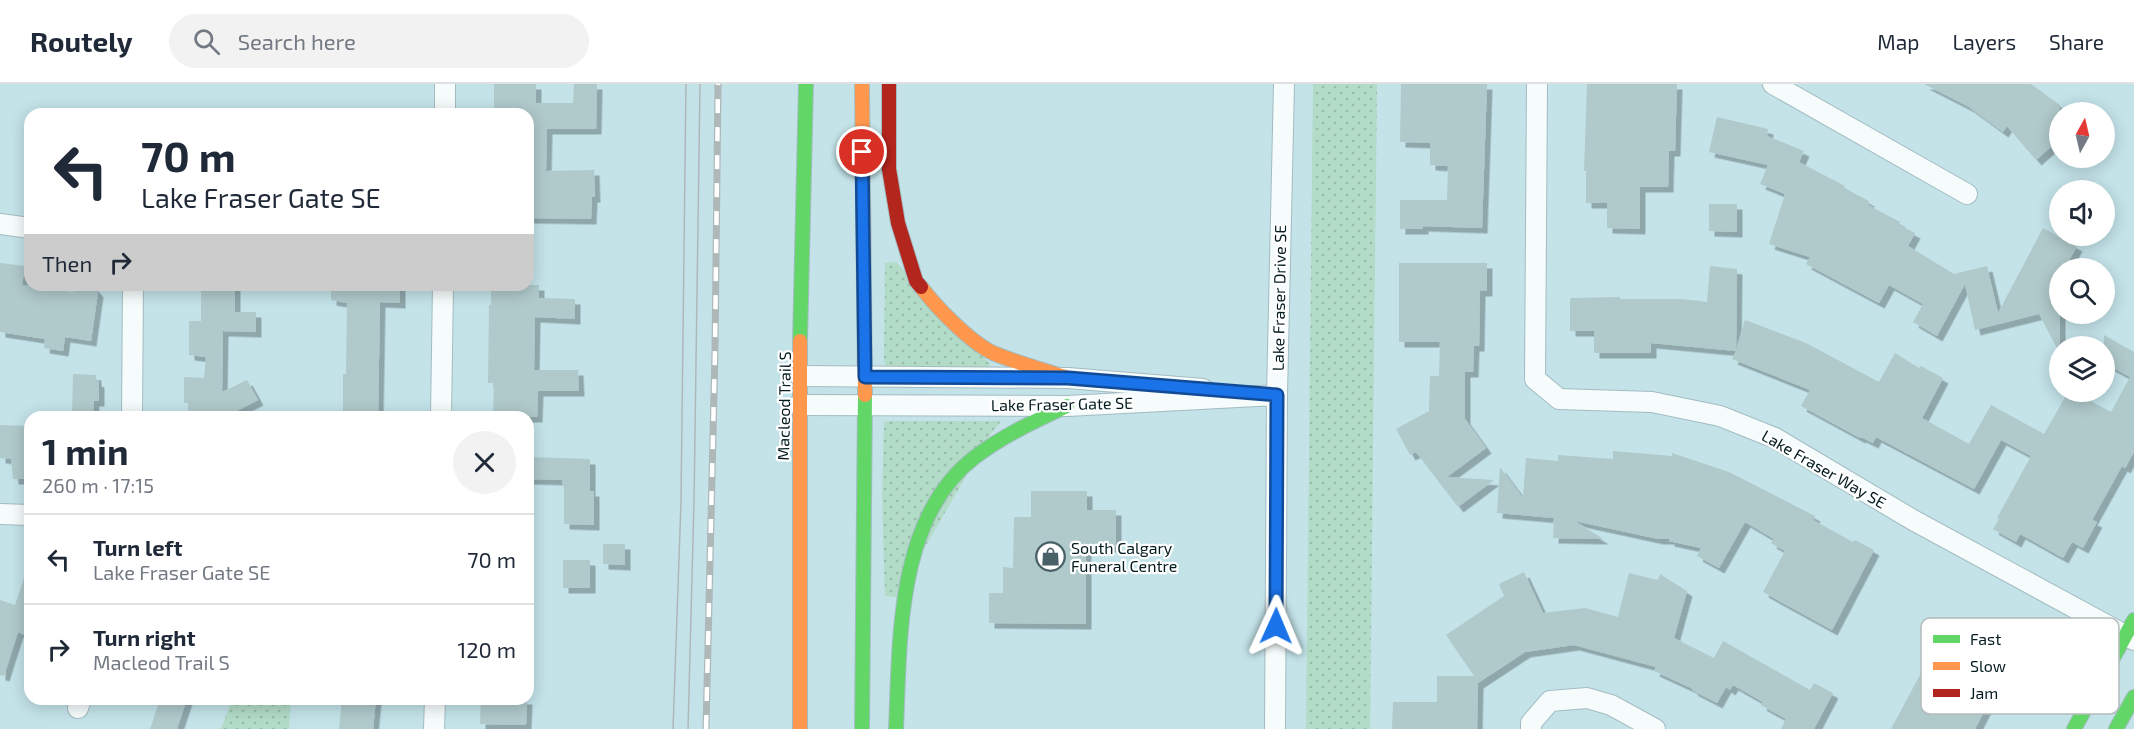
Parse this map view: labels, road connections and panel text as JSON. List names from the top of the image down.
{
  "streets": {
    "main road": ["Macleod Trail S"],
    "street": ["Lake Fraser Drive SE", "Lake Fraser Gate SE", "Lake Fraser Way SE"]
  },
  "crossings": [
    ["Lake Fraser Drive SE", "Lake Fraser Gate SE"],
    ["Lake Fraser Gate SE", "Macleod Trail S"]
  ],
  "places": {
    "shop": ["South Calgary Funeral Centre"]
  },
  "legend": ["Fast", "Slow", "Jam"],
  "north": "top",
  "page": {
    "header": "Routely",
    "search": "Search here",
    "nav": ["Map", "Layers", "Share"],
    "turn": ["70 m", "Lake Fraser Gate SE"],
    "then": "Then",
    "heading": ["1 min", "260 m · 17:15"],
    "list": [
      {
        "name": "Turn left",
        "note": "Lake Fraser Gate SE",
        "value": "70 m"
      },
      {
        "name": "Turn right",
        "note": "Macleod Trail S",
        "value": "120 m"
      }
    ]
  }
}
